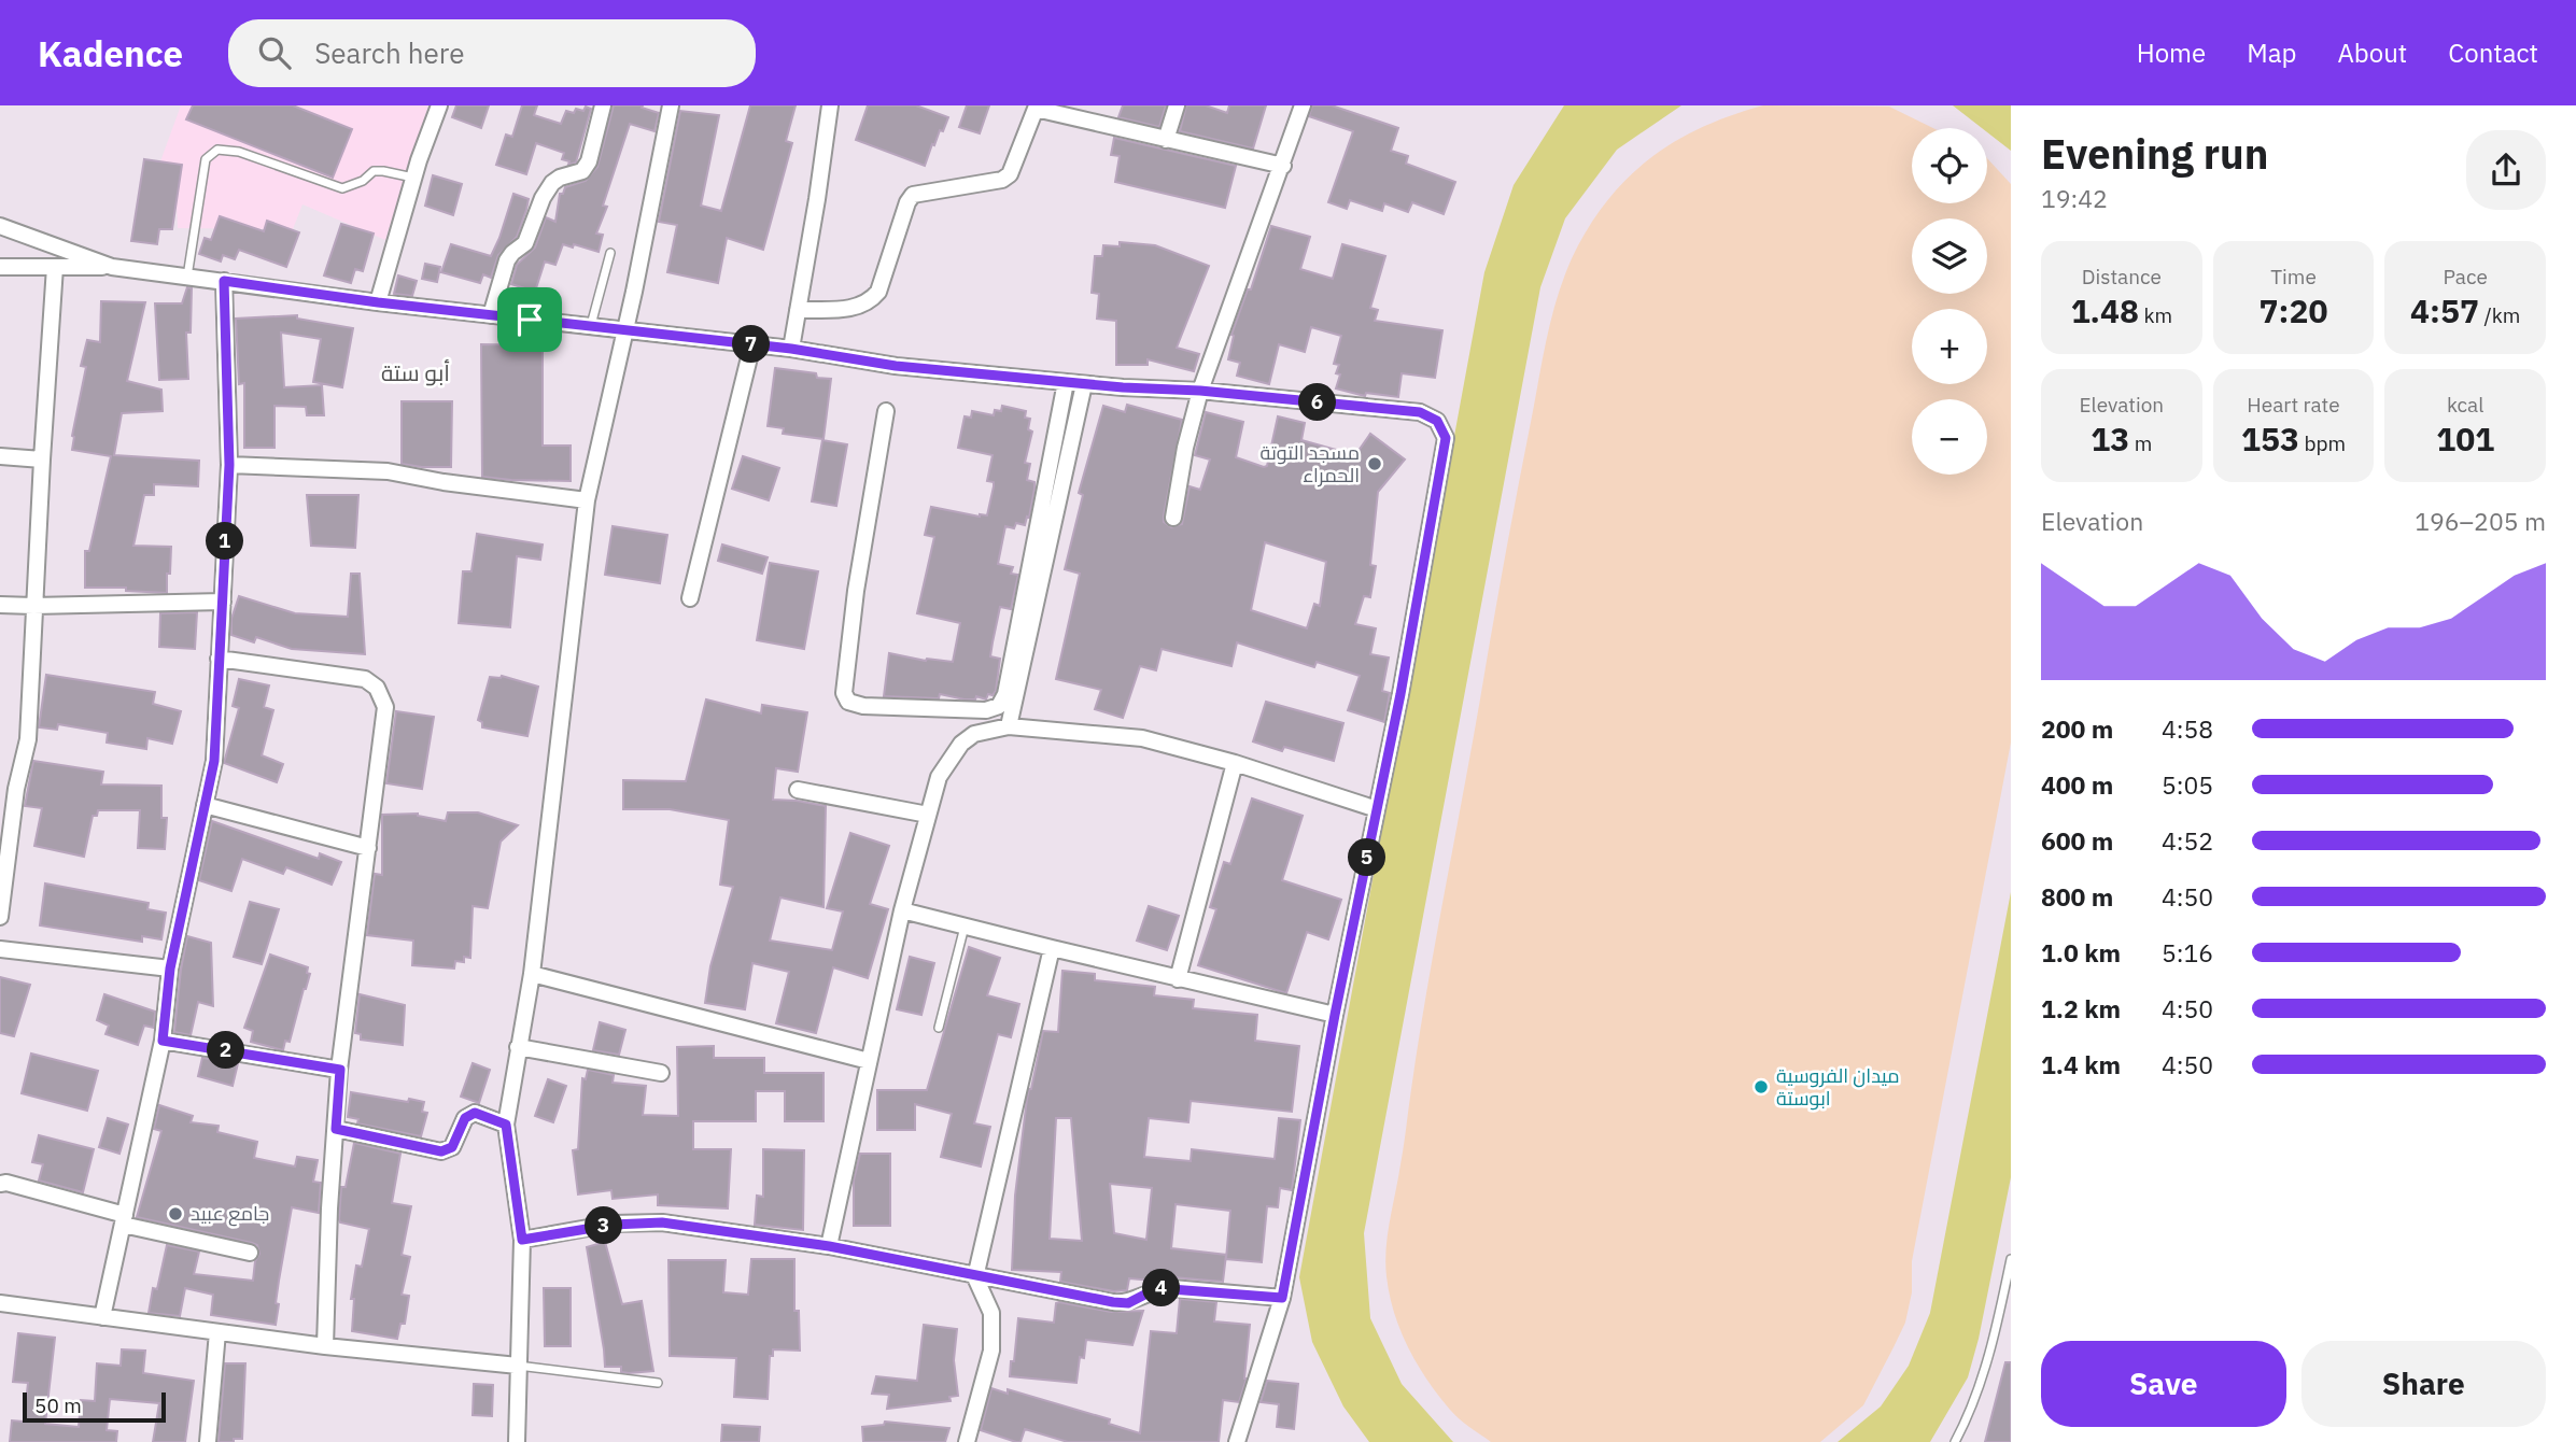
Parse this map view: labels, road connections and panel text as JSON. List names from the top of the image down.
{
  "districts": ["أبو ستة"],
  "places": ["مسجد التوتة الحمراء", "ميدان الفروسية ابوستة", "جامع عبيد"],
  "scale_bar": "50 m",
  "page": {
    "header": "Kadence",
    "search": "Search here",
    "nav": [
      "Home",
      "Map",
      "About",
      "Contact"
    ],
    "heading": ["Evening run", "19:42"],
    "map_buttons": ["+", "−"],
    "stats": [
      ["Distance", "1.48 km"],
      ["Time", "7:20"],
      ["Pace", "4:57 /km"],
      ["Elevation", "13 m"],
      ["Heart rate", "153 bpm"],
      ["kcal", "101"]
    ],
    "pins": [
      "7",
      "6",
      "1",
      "5",
      "2",
      "3",
      "4"
    ],
    "chart": ["Elevation", "196–205 m"],
    "list": [
      {
        "name": "200 m",
        "note": "4:58"
      },
      {
        "name": "400 m",
        "note": "5:05"
      },
      {
        "name": "600 m",
        "note": "4:52"
      },
      {
        "name": "800 m",
        "note": "4:50"
      },
      {
        "name": "1.0 km",
        "note": "5:16"
      },
      {
        "name": "1.2 km",
        "note": "4:50"
      },
      {
        "name": "1.4 km",
        "note": "4:50"
      }
    ],
    "buttons": ["Save", "Share"],
    "scale": "50 m"
  }
}
